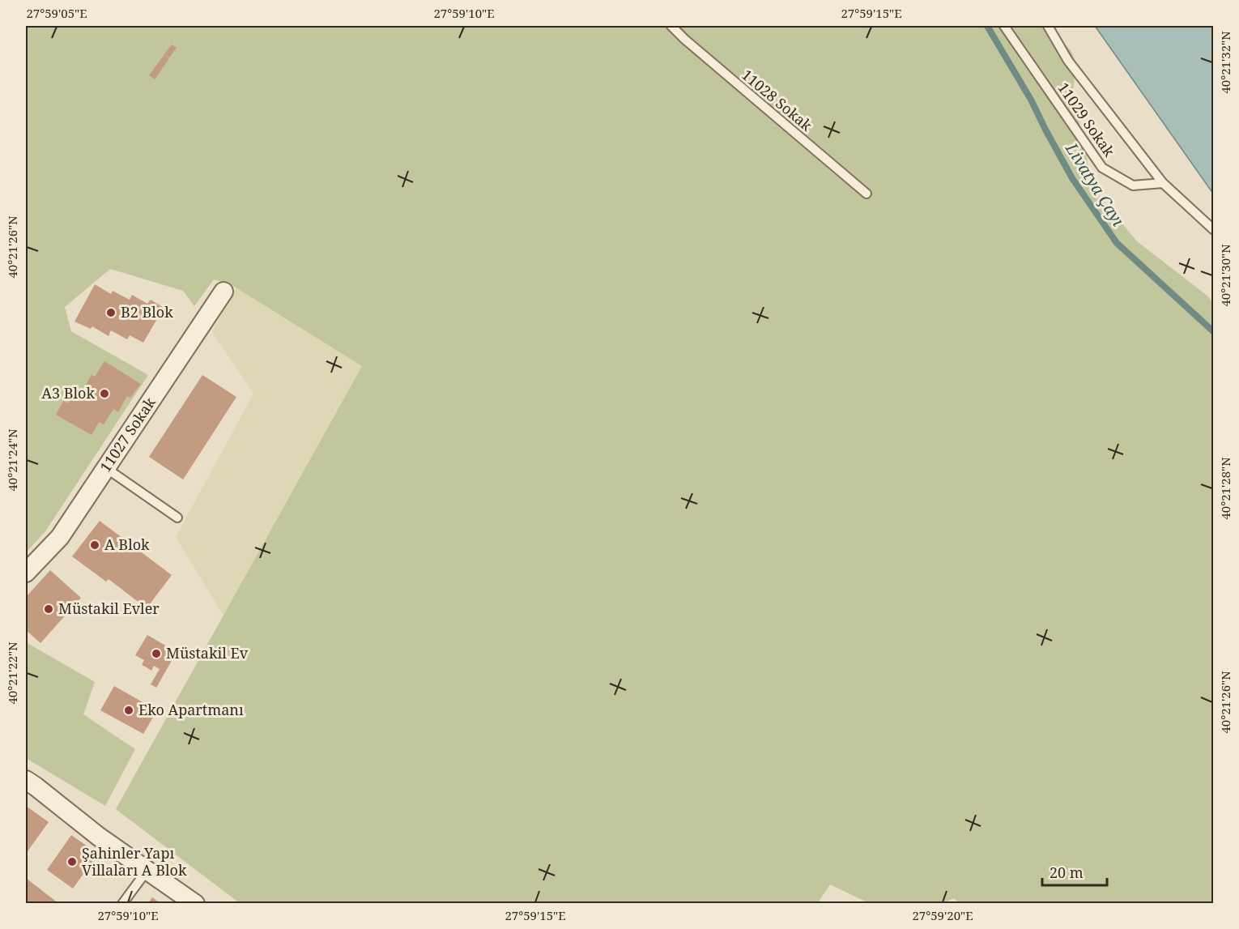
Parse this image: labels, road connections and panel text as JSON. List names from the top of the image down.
{
  "streets": {
    "street": ["11027 Sokak"],
    "lane": ["11028 Sokak", "11029 Sokak"]
  },
  "water": ["Livatya Çayı"],
  "places": [
    "B2 Blok",
    "A3 Blok",
    "A Blok",
    "Müstakil Evler",
    "Müstakil Ev",
    "Eko Apartmanı",
    "Şahinler Yapı Villaları A Blok"
  ],
  "scale_bar": "20 m",
  "coordinates": [
    "27°59'05\"E",
    "27°59'10\"E",
    "27°59'15\"E",
    "40°21'32\"N",
    "40°21'26\"N",
    "40°21'30\"N",
    "40°21'24\"N",
    "40°21'28\"N",
    "40°21'22\"N",
    "27°59'20\"E"
  ]
}
